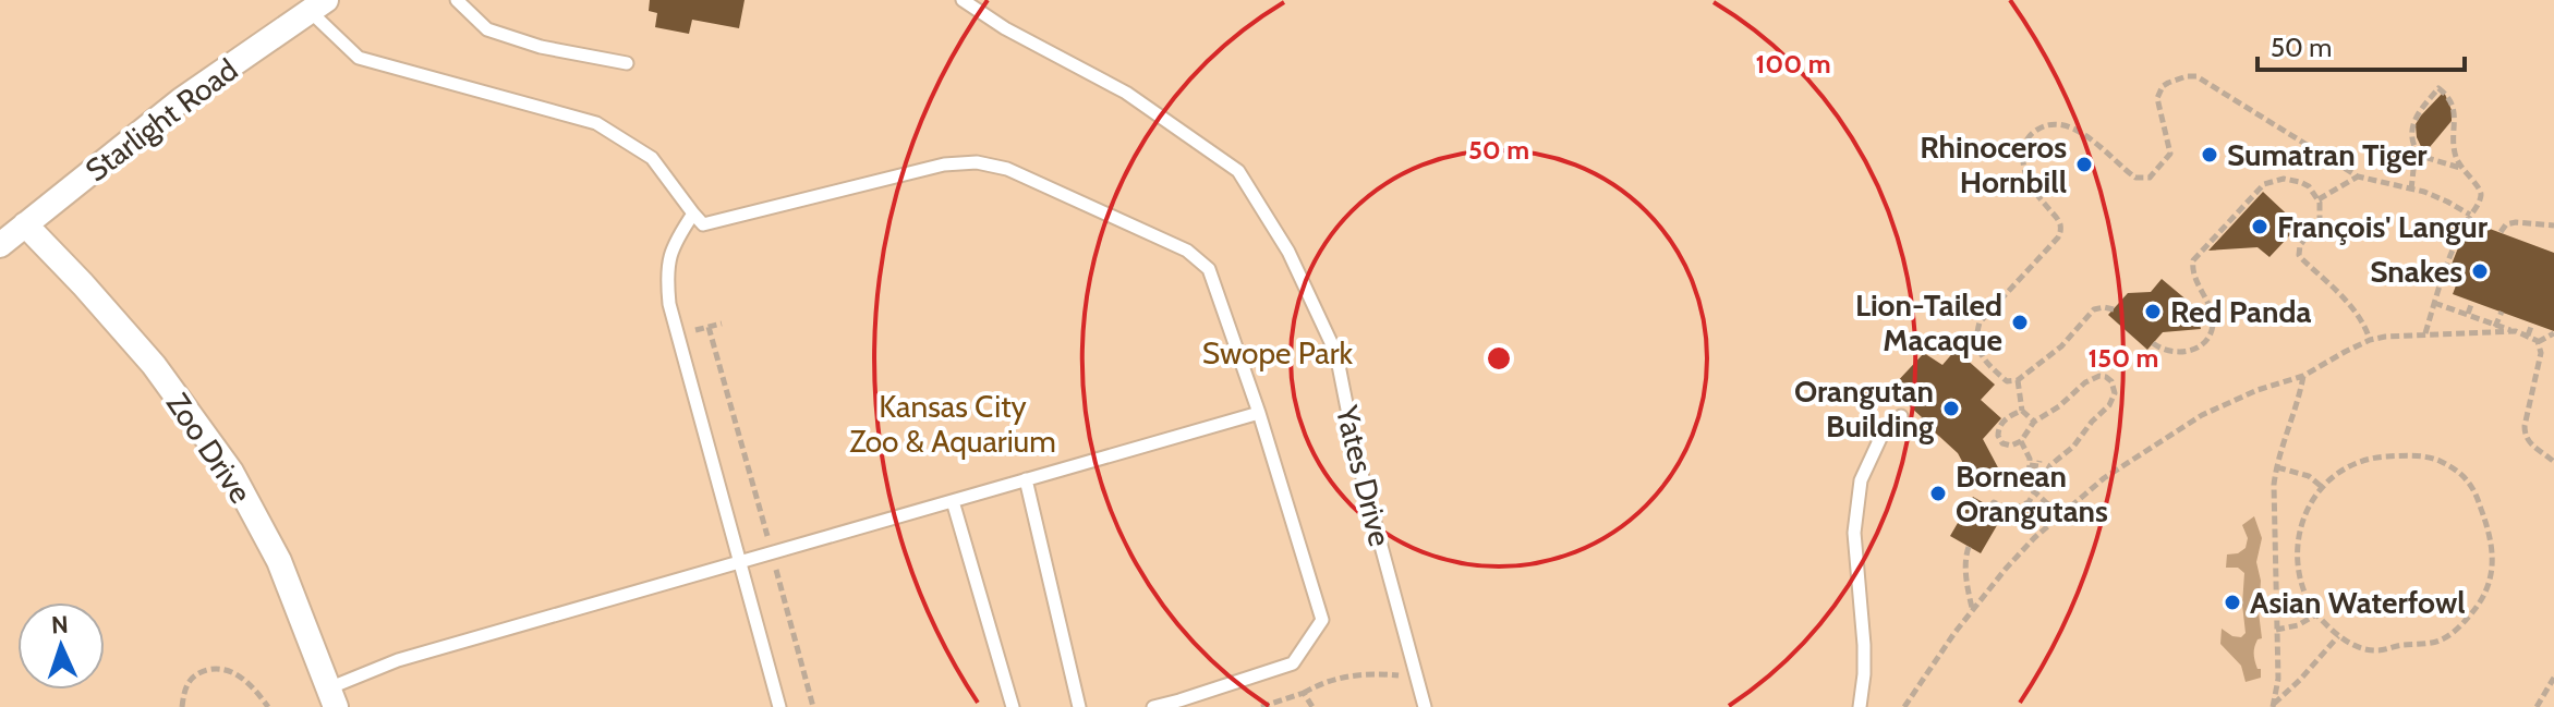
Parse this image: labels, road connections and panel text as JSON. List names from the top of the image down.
{
  "streets": {
    "street": ["Starlight Road", "Zoo Drive"],
    "lane": ["Yates Drive"]
  },
  "crossings": [
    ["Starlight Road", "Zoo Drive"]
  ],
  "parks": ["Swope Park", "Kansas City Zoo & Aquarium"],
  "places": [
    "Sumatran Tiger",
    "Rhinoceros Hornbill",
    "François' Langur",
    "Snakes",
    "Red Panda",
    "Lion-Tailed Macaque",
    "Orangutan Building",
    "Bornean Orangutans",
    "Asian Waterfowl"
  ],
  "scale_bar": "50 m",
  "north": "top",
  "rings": ["100 m", "50 m", "150 m"]
}
